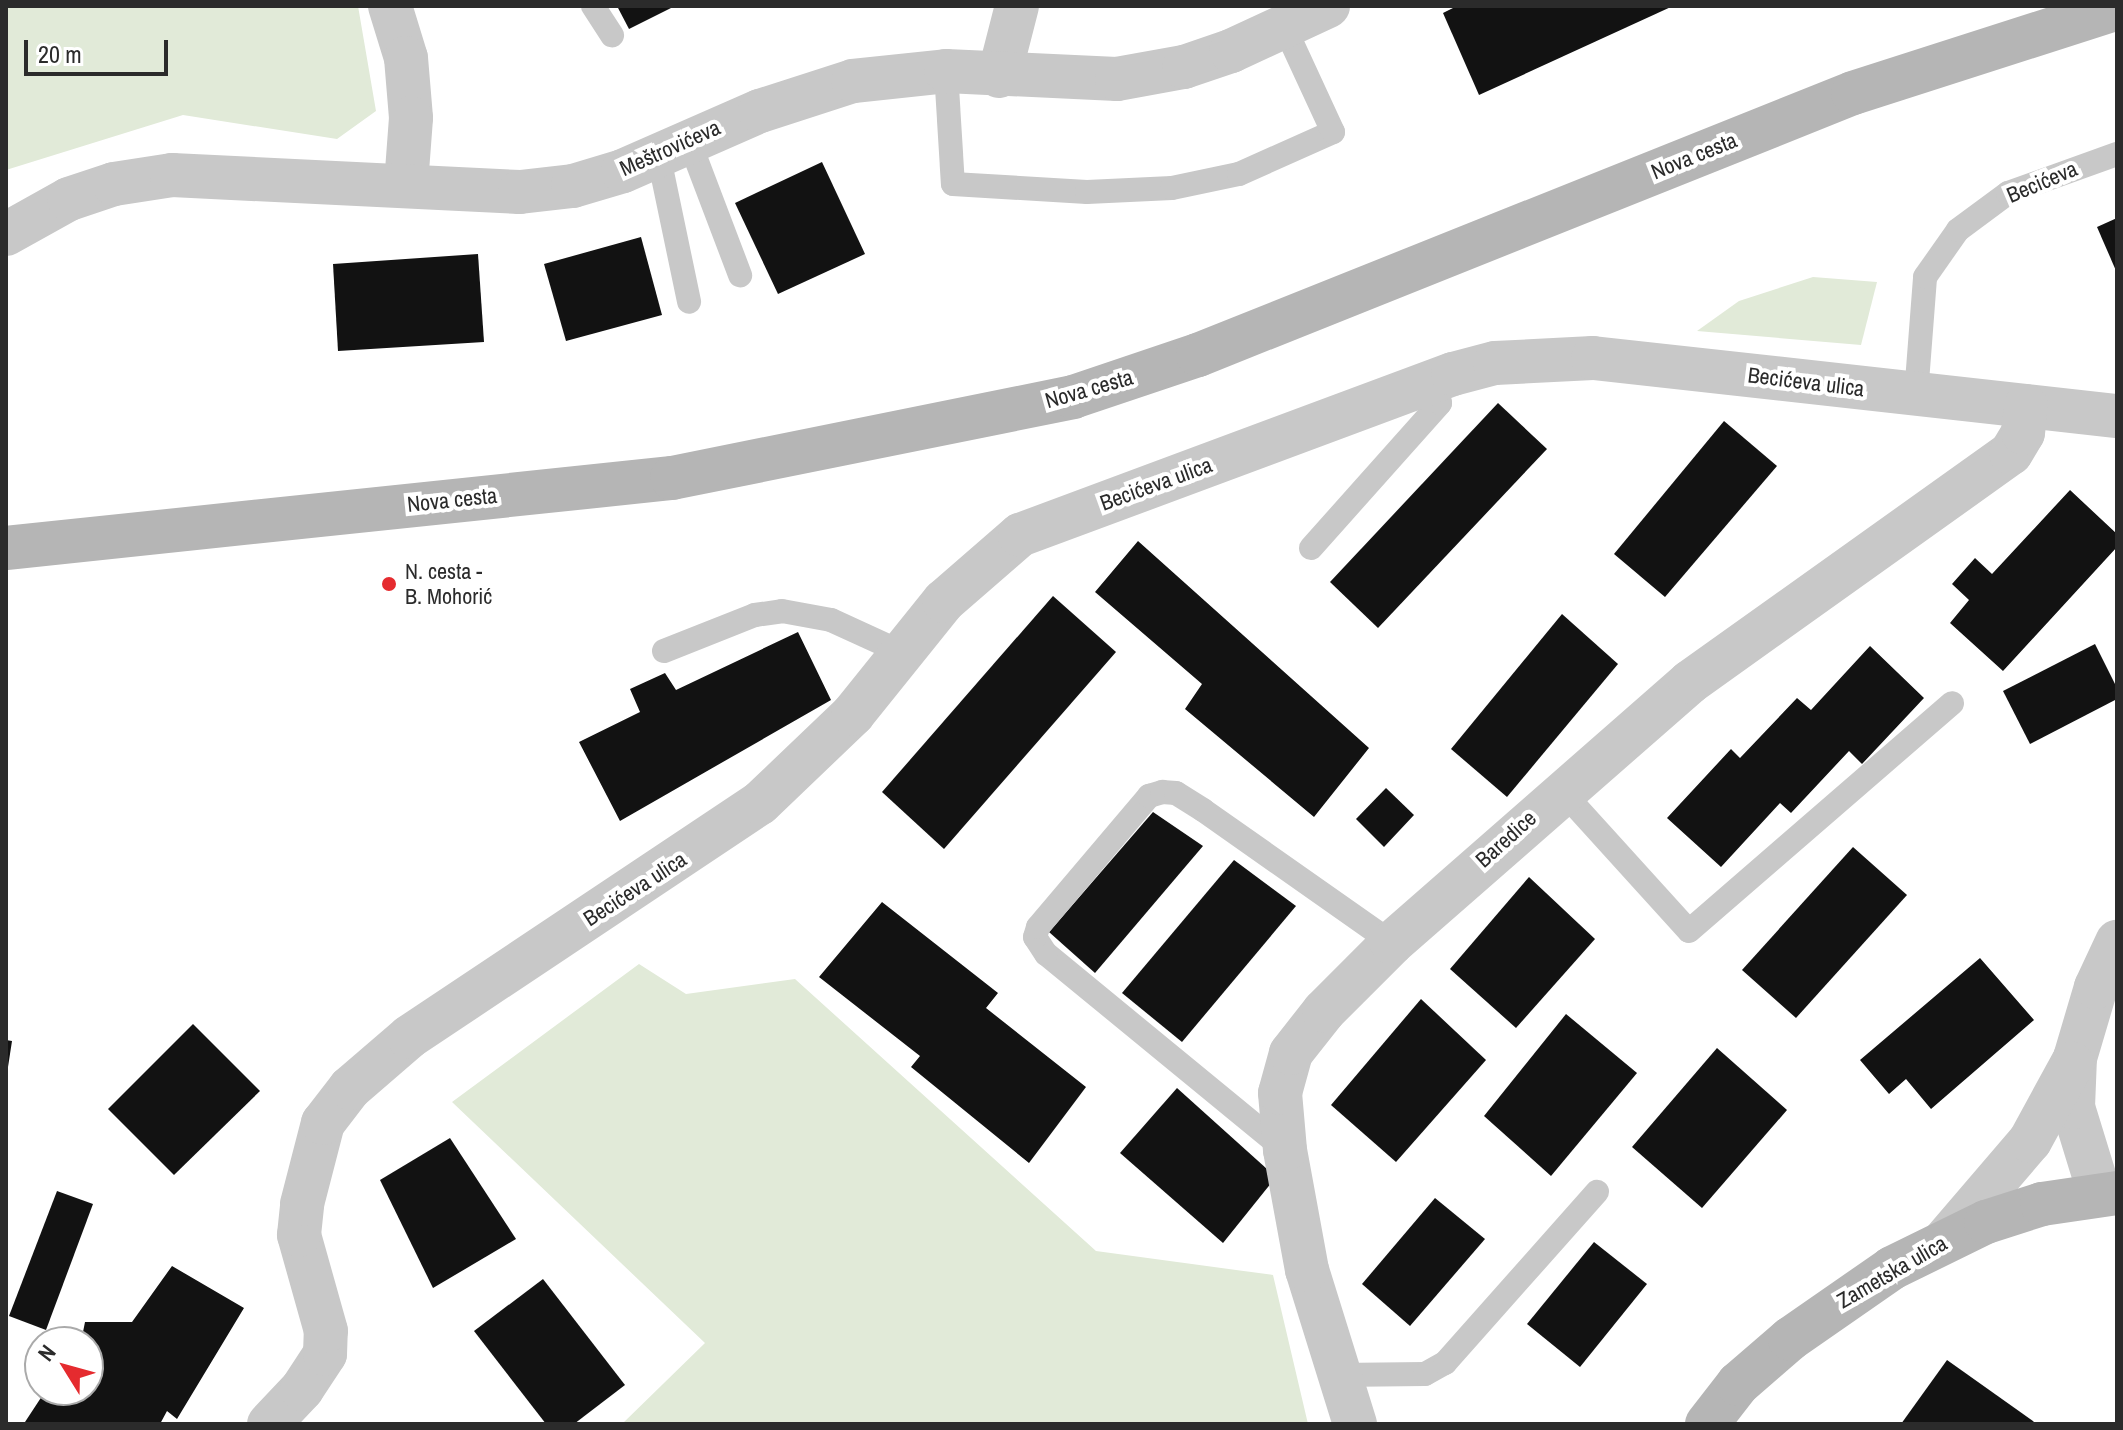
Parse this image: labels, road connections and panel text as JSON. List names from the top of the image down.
{
  "streets": {
    "street": [
      "Meštrovićeva",
      "Nova cesta",
      "Becićeva ulica",
      "Baredice",
      "Zametska ulica"
    ],
    "lane": ["Becićeva"]
  },
  "crossings": [
    ["Becićeva", "Becićeva ulica"],
    ["Becićeva ulica", "Baredice"]
  ],
  "places": ["N. cesta - B. Mohorić"],
  "scale_bar": "20 m",
  "north": "top left"
}
